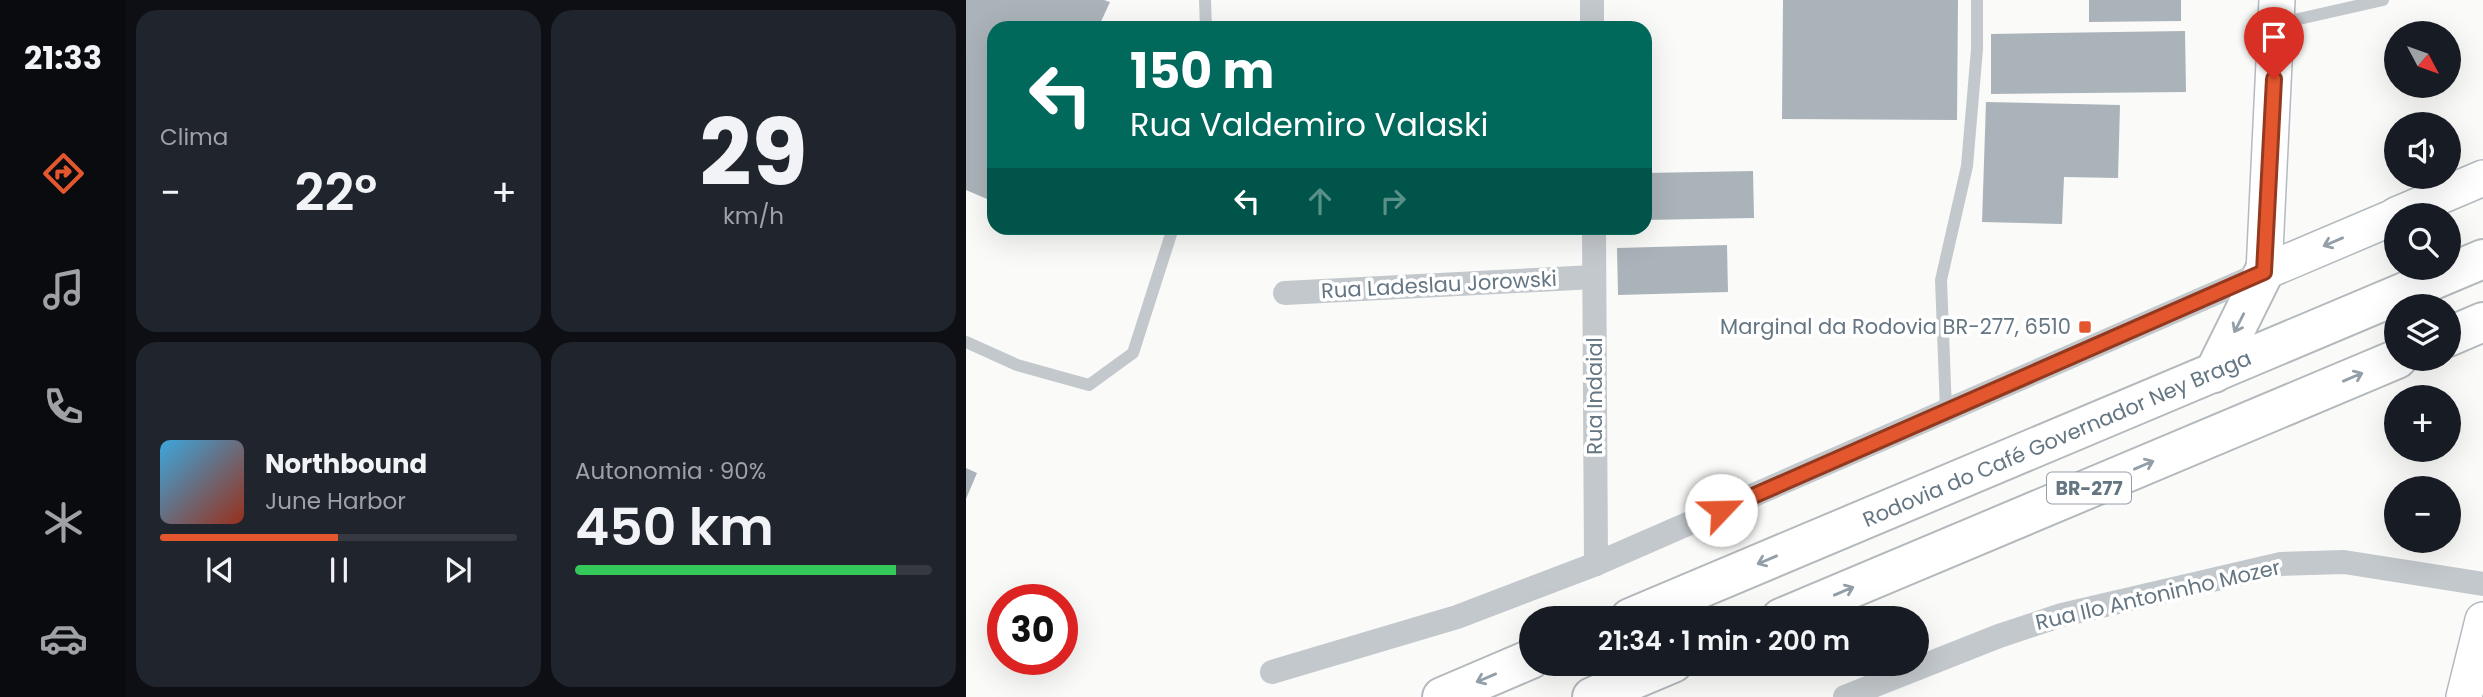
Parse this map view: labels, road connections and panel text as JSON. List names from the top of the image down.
{
  "streets": {
    "highway": ["Rodovia do Café Governador Ney Braga", "BR-277"],
    "street": ["Rua Ladeslau Jorowski", "Rua Indaial", "Rua Ilo Antoninho Mozer"]
  },
  "crossings": [
    ["Rua Ladeslau Jorowski", "Rua Indaial"]
  ],
  "places": {
    "transit": ["Marginal da Rodovia BR-277, 6510"]
  },
  "north": "bottom right",
  "page": {
    "tabs": "21:33",
    "tile": [
      "Clima",
      ["29", "km/h"],
      ["Autonomia · 90%", "450 km"]
    ],
    "map_buttons": ["+", "−"],
    "turn": ["150 m", "Rua Valdemiro Valaski"],
    "heat": ["−", "22°", "+"],
    "song": ["Northbound", "June Harbor"],
    "limit": "30",
    "trip": "21:34 · 1 min · 200 m"
  }
}
